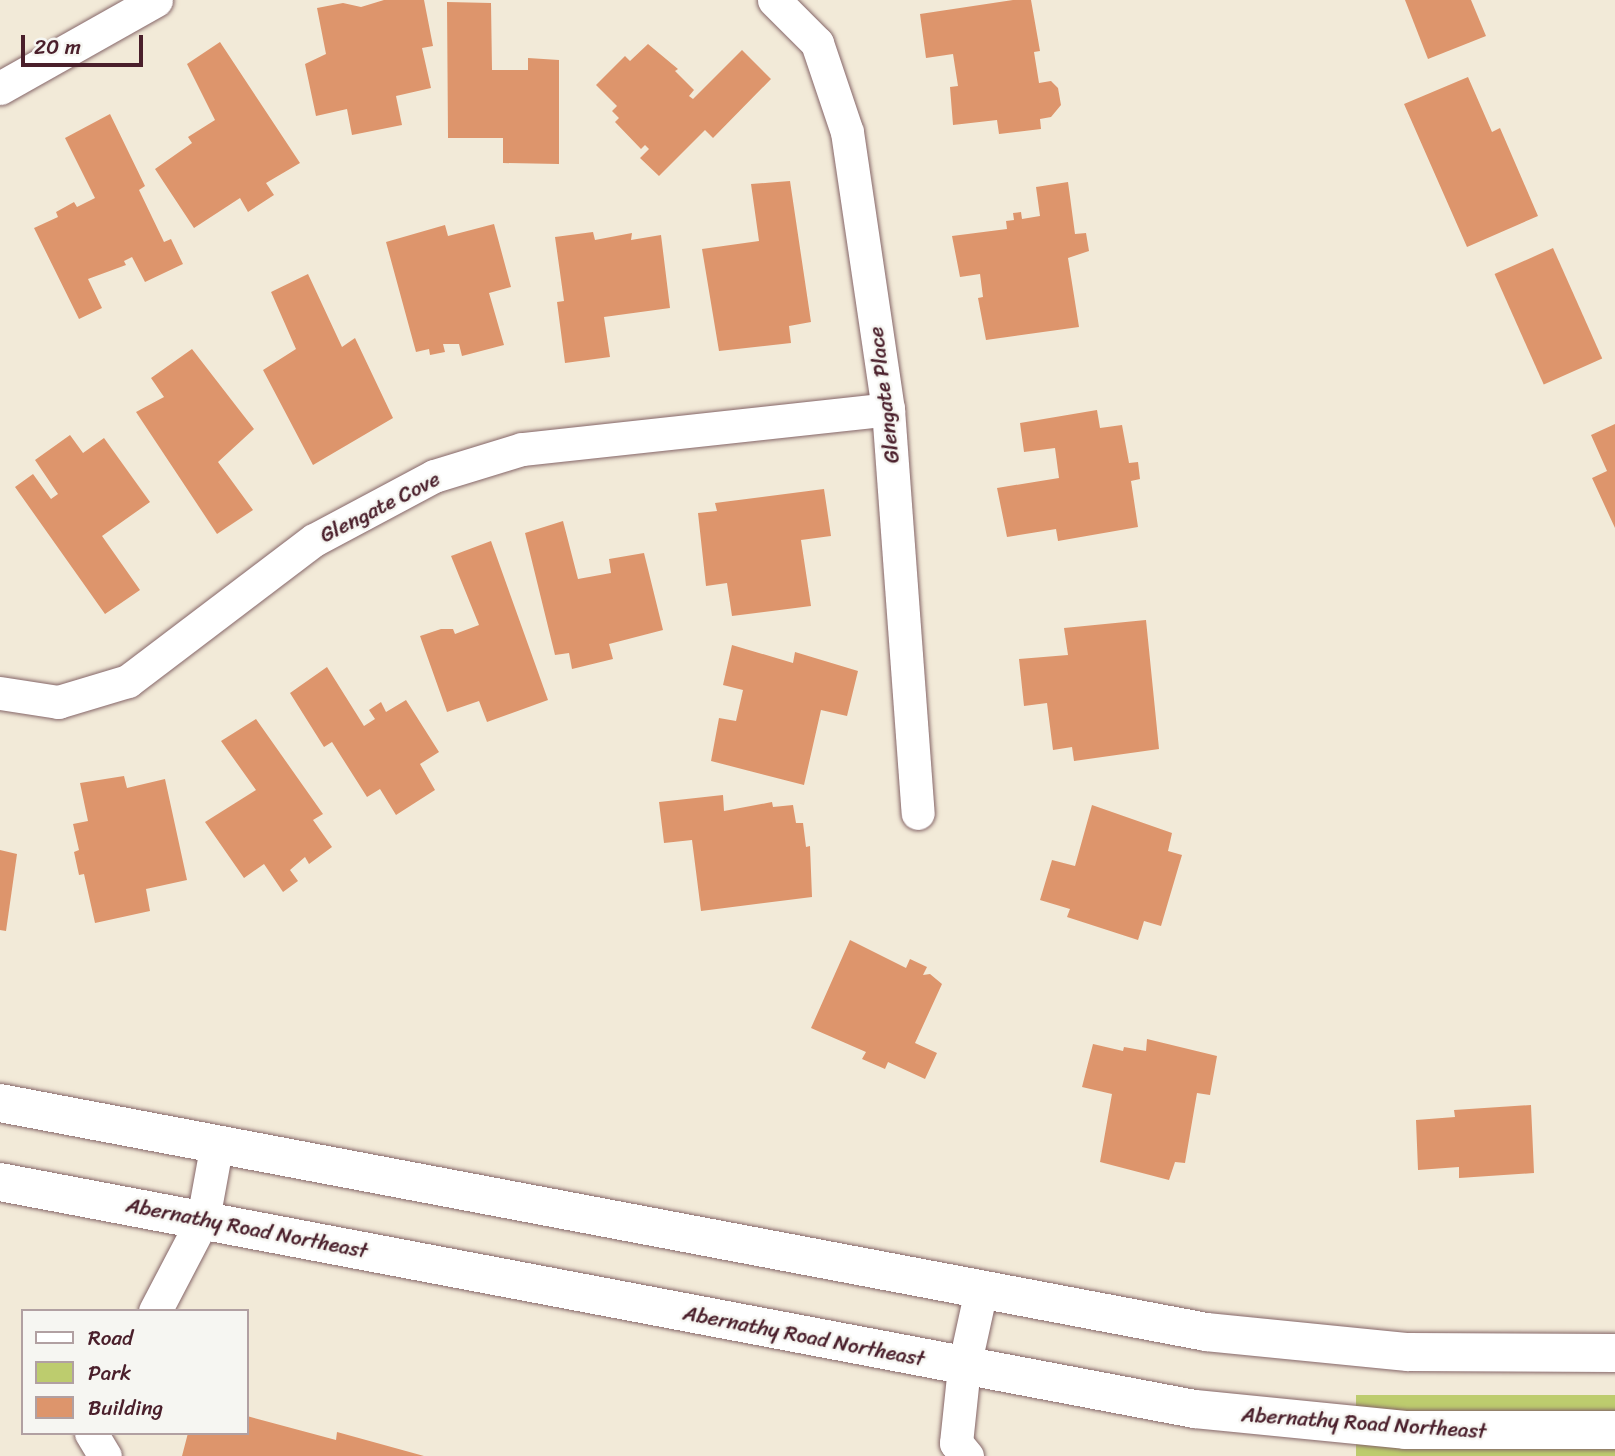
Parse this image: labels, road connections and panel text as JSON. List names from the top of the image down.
{
  "streets": {
    "main road": ["Abernathy Road Northeast"],
    "street": ["Glengate Place", "Glengate Cove"]
  },
  "crossings": [
    ["Glengate Place", "Glengate Cove"]
  ],
  "legend": ["Road", "Park", "Building"],
  "scale_bar": "20 m"
}
